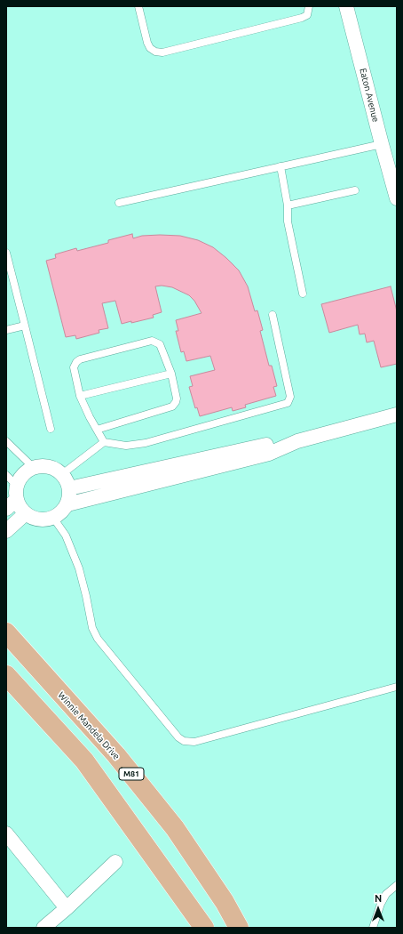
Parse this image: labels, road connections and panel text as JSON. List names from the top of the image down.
{
  "streets": {
    "main road": ["Winnie Mandela Drive", "M81"],
    "street": ["Eaton Avenue"]
  },
  "north": "top"
}
